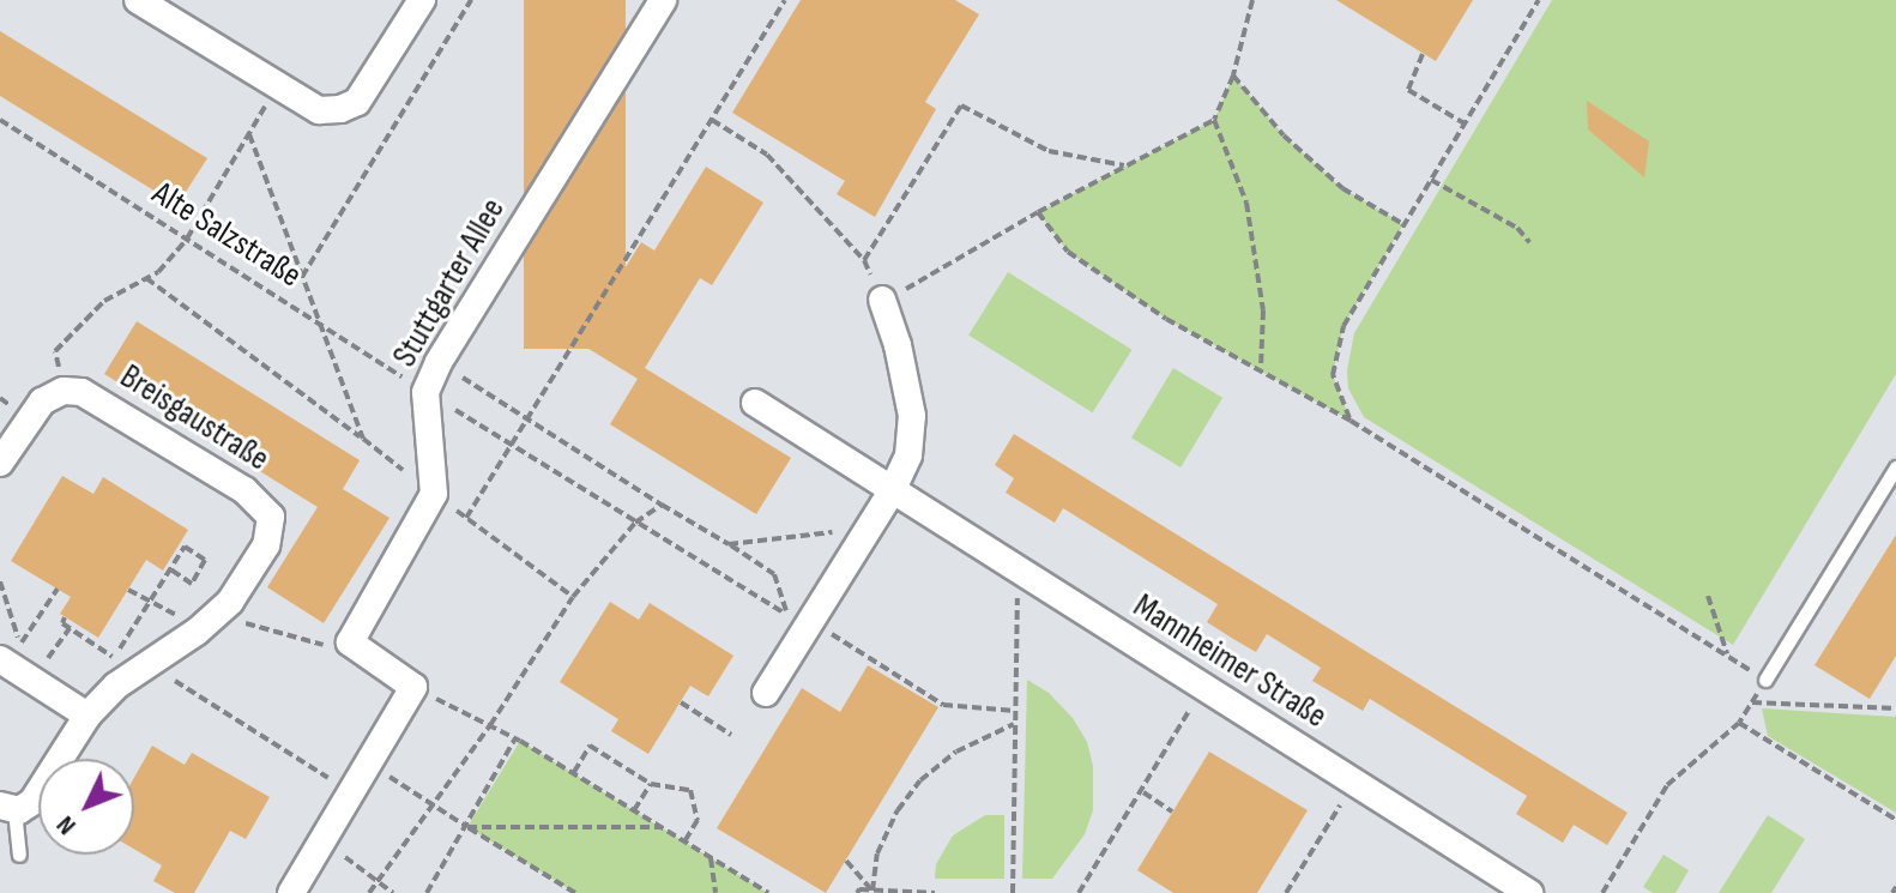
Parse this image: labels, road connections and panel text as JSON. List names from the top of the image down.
{
  "streets": {
    "street": ["Stuttgarter Allee", "Breisgaustraße", "Mannheimer Straße"],
    "path": ["Alte Salzstraße"]
  },
  "crossings": [
    ["Alte Salzstraße", "Stuttgarter Allee"]
  ],
  "north": "bottom left"
}
